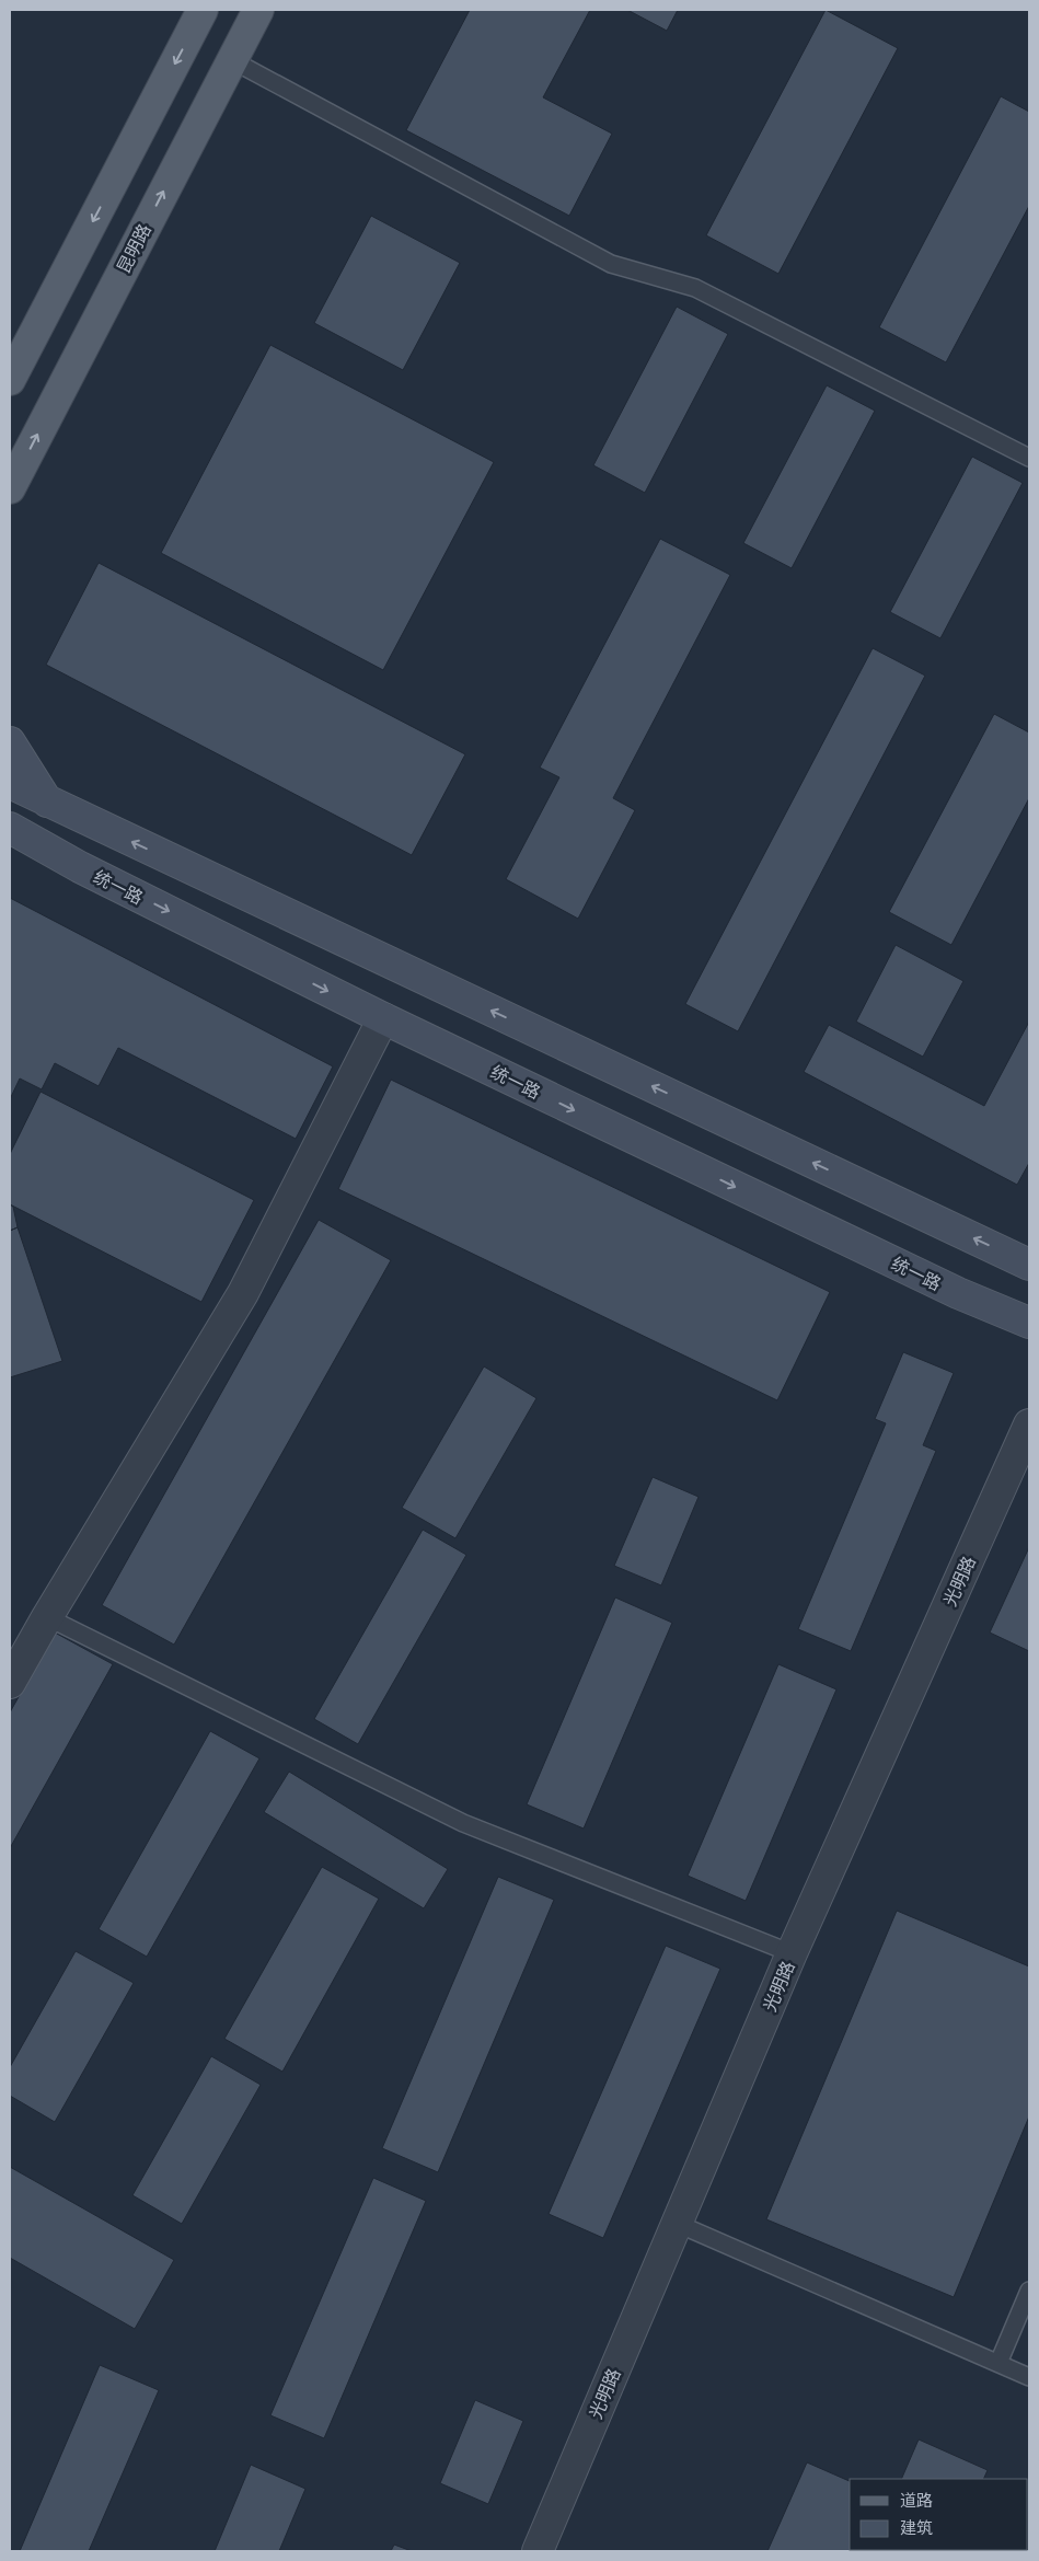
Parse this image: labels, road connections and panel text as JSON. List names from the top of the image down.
{
  "streets": {
    "main road": ["昆明路", "统一路"],
    "street": ["光明路"]
  },
  "legend": ["道路", "建筑"]
}
